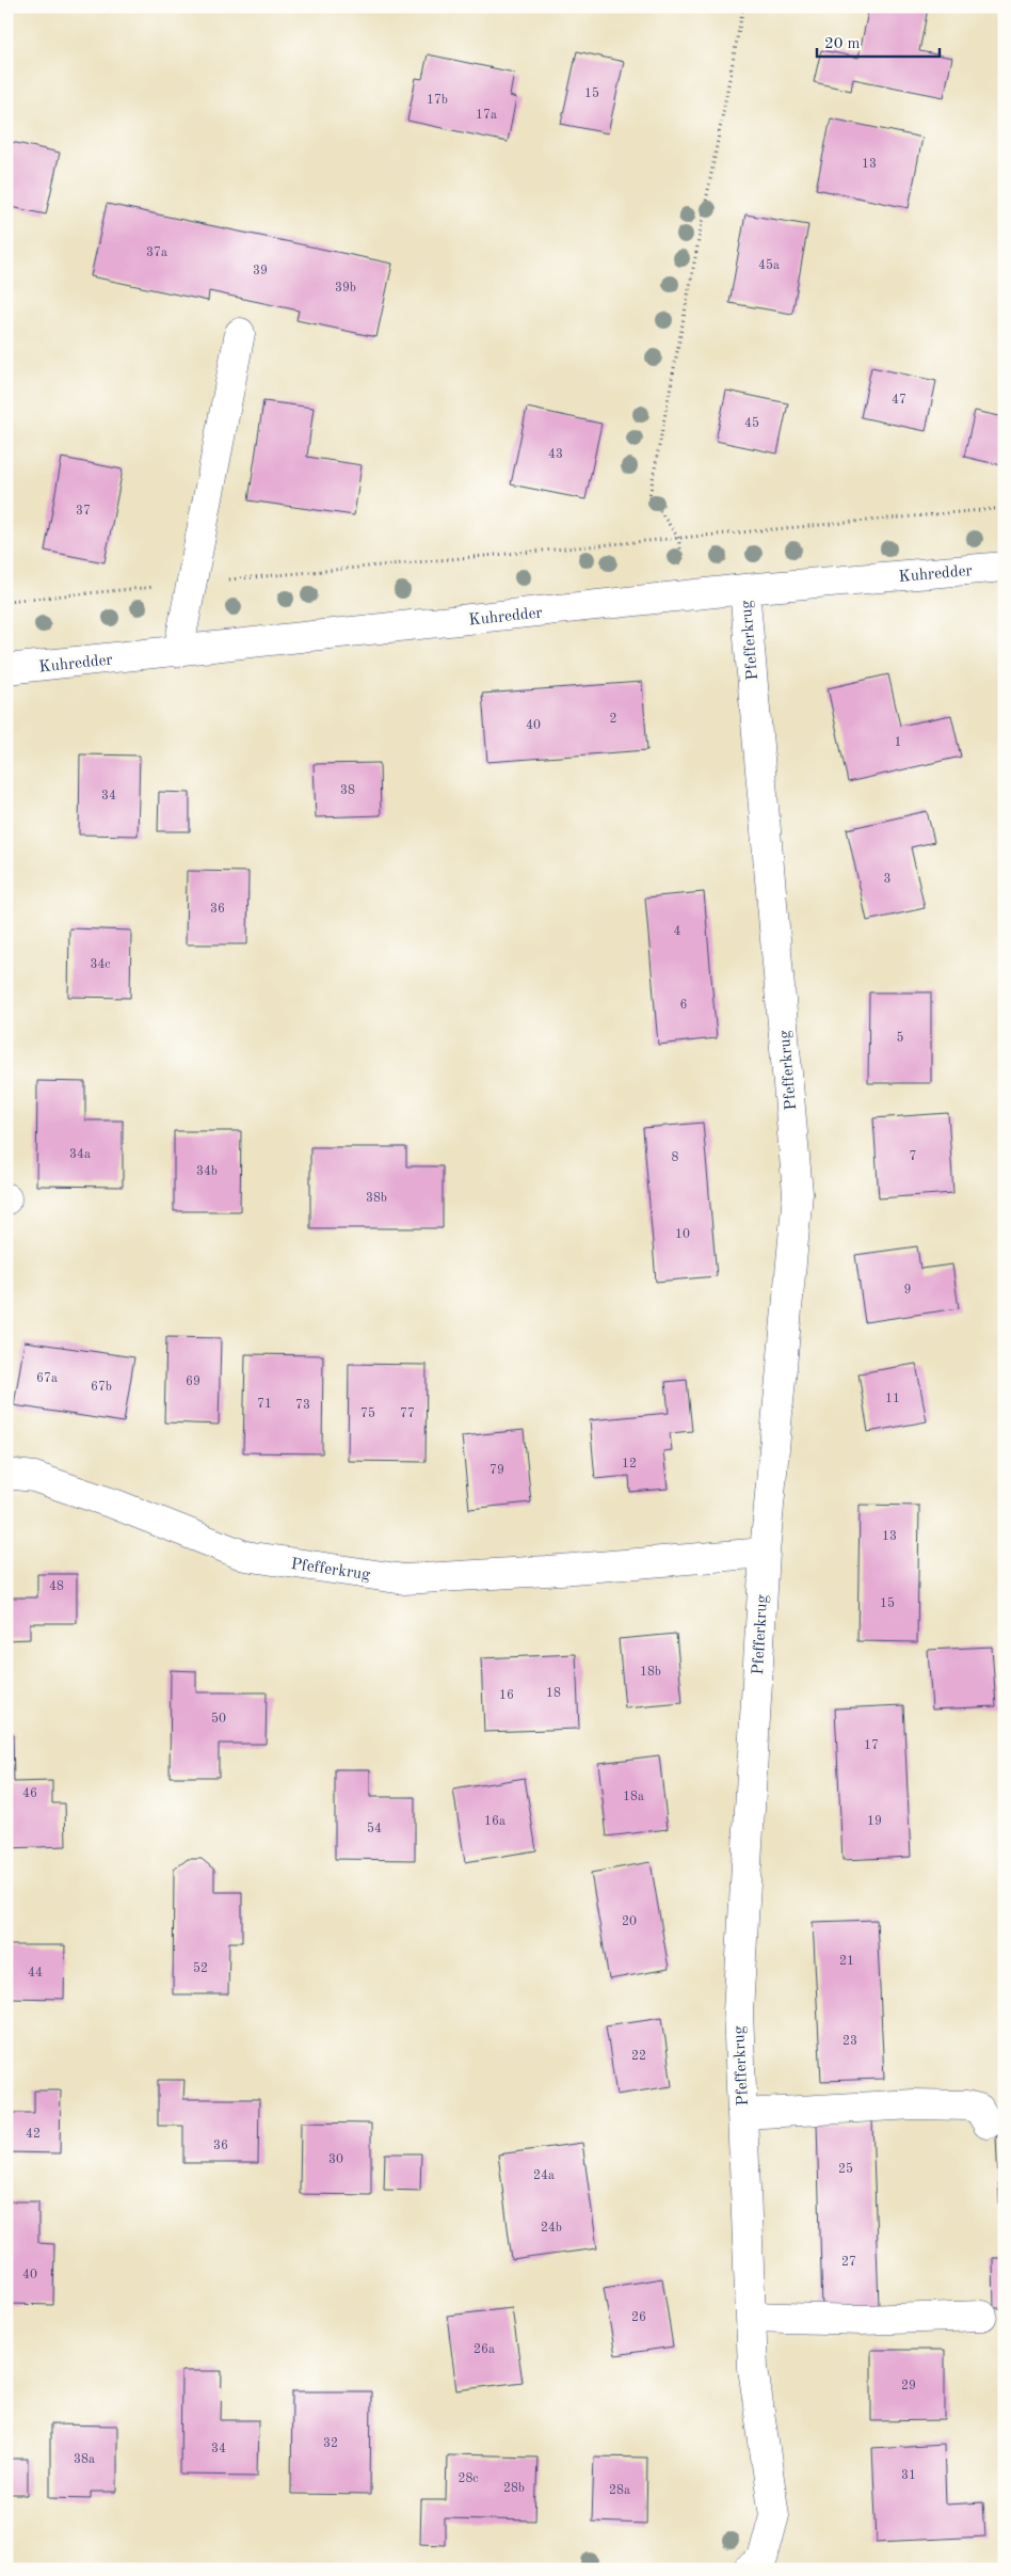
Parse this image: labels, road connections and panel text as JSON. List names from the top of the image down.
{
  "streets": {
    "street": ["Kuhredder", "Pfefferkrug"]
  },
  "crossings": [
    ["Kuhredder", "Pfefferkrug"]
  ],
  "house_numbers": [
    "15",
    "17b",
    "17a",
    "13",
    "37a",
    "45a",
    "39",
    "39b",
    "47",
    "45",
    "43",
    "37",
    "2",
    "40",
    "1",
    "38",
    "34",
    "3",
    "36",
    "4",
    "34c",
    "6",
    "5",
    "34a",
    "7",
    "8",
    "34b",
    "38b",
    "10",
    "9",
    "67a",
    "69",
    "67b",
    "11",
    "71",
    "73",
    "75",
    "77",
    "12",
    "79",
    "13",
    "48",
    "15",
    "18b",
    "18",
    "16",
    "50",
    "17",
    "46",
    "18a",
    "16a",
    "19",
    "54",
    "20",
    "21",
    "52",
    "44",
    "23",
    "22",
    "42",
    "36",
    "30",
    "25",
    "24a",
    "24b",
    "27",
    "40",
    "26",
    "26a",
    "29",
    "32",
    "34",
    "38a",
    "31",
    "28c",
    "28b",
    "28a"
  ],
  "scale_bar": "20 m"
}
